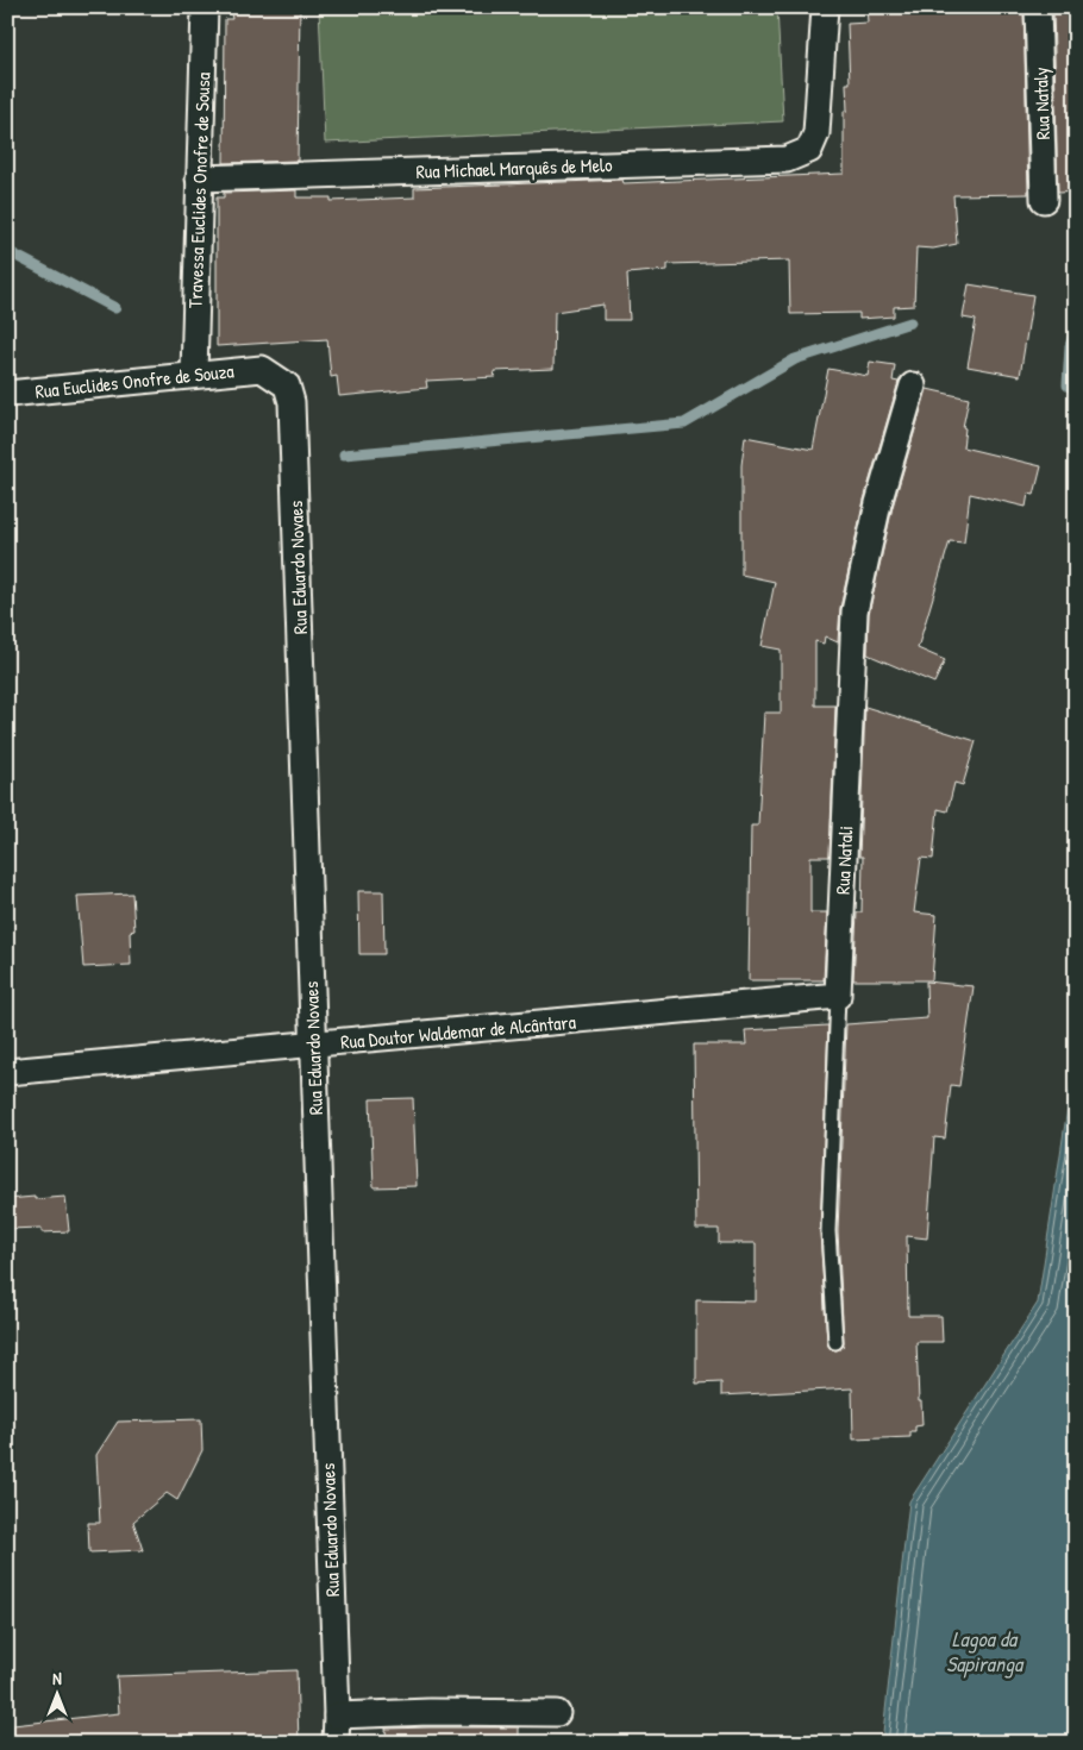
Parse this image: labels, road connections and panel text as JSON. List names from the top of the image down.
{
  "streets": {
    "street": [
      "Rua Nataly",
      "Rua Michael Marquês de Melo",
      "Travessa Euclides Onofre de Sousa",
      "Rua Euclides Onofre de Souza",
      "Rua Eduardo Novaes",
      "Rua Natali",
      "Rua Doutor Waldemar de Alcântara"
    ]
  },
  "crossings": [
    ["Rua Michael Marquês de Melo", "Travessa Euclides Onofre de Sousa"],
    ["Travessa Euclides Onofre de Sousa", "Rua Euclides Onofre de Souza"],
    ["Rua Euclides Onofre de Souza", "Rua Eduardo Novaes"],
    ["Rua Eduardo Novaes", "Rua Doutor Waldemar de Alcântara"],
    ["Rua Natali", "Rua Doutor Waldemar de Alcântara"]
  ],
  "water": ["Lagoa da Sapiranga"],
  "north": "top"
}
